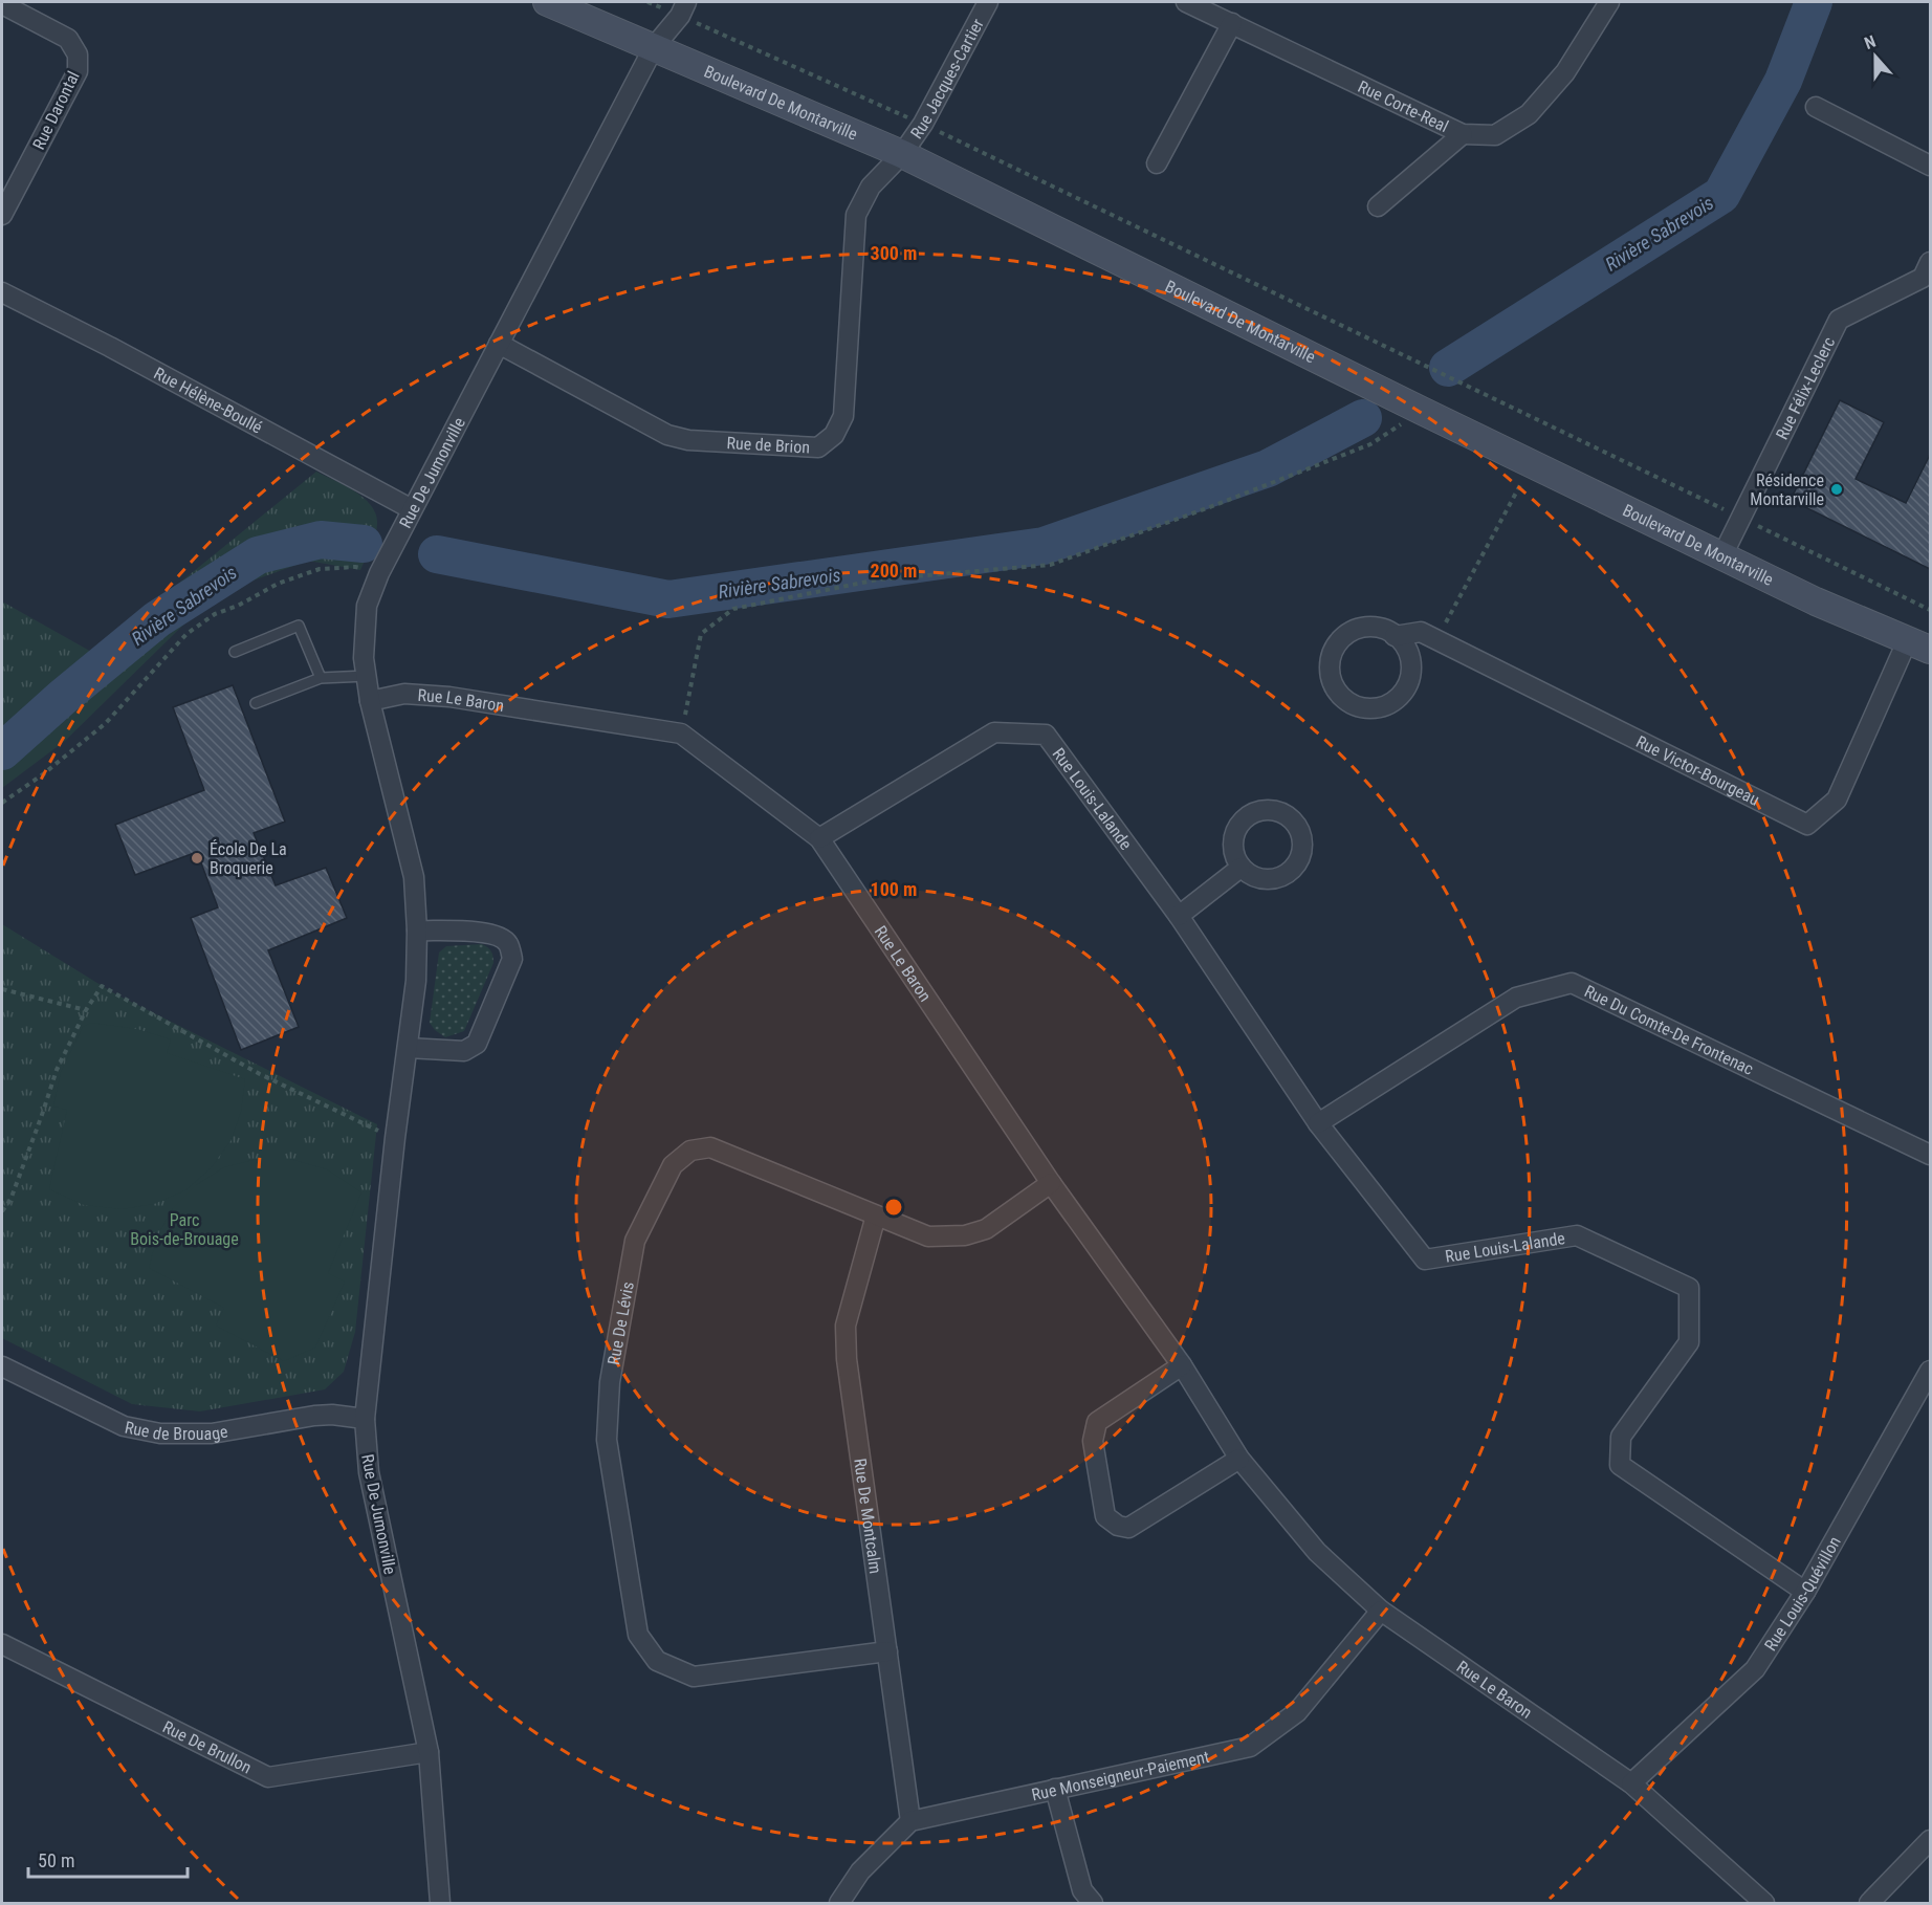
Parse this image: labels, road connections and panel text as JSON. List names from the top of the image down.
{
  "streets": {
    "street": [
      "Rue Jacques-Cartier",
      "Boulevard De Montarville",
      "Rue Corte-Real",
      "Rue Darontal",
      "Rue Félix-Leclerc",
      "Rue Hélène-Boullé",
      "Rue de Brion",
      "Rue De Jumonville",
      "Rue Le Baron",
      "Rue Victor-Bourgeau",
      "Rue Louis-Lalande",
      "Rue Du Comte-De Frontenac",
      "Rue De Lévis",
      "Rue de Brouage",
      "Rue De Montcalm",
      "Rue Louis-Quévillon",
      "Rue De Brullon",
      "Rue Monseigneur-Paiement"
    ]
  },
  "crossings": [
    ["Rue Jacques-Cartier", "Boulevard De Montarville"],
    ["Rue Jacques-Cartier", "Rue de Brion"],
    ["Boulevard De Montarville", "Rue Félix-Leclerc"],
    ["Boulevard De Montarville", "Rue de Brion"],
    ["Boulevard De Montarville", "Rue De Jumonville"],
    ["Boulevard De Montarville", "Rue Victor-Bourgeau"],
    ["Rue Hélène-Boullé", "Rue De Jumonville"],
    ["Rue de Brion", "Rue De Jumonville"],
    ["Rue De Jumonville", "Rue Le Baron"],
    ["Rue De Jumonville", "Rue de Brouage"],
    ["Rue De Jumonville", "Rue De Brullon"],
    ["Rue Le Baron", "Rue Louis-Lalande"],
    ["Rue Le Baron", "Rue De Lévis"],
    ["Rue Le Baron", "Rue Louis-Quévillon"],
    ["Rue Le Baron", "Rue Monseigneur-Paiement"],
    ["Rue Louis-Lalande", "Rue Du Comte-De Frontenac"],
    ["Rue Louis-Lalande", "Rue Louis-Quévillon"],
    ["Rue De Lévis", "Rue De Montcalm"],
    ["Rue De Montcalm", "Rue Monseigneur-Paiement"]
  ],
  "water": ["Rivière Sabrevois"],
  "parks": ["Parc Bois-de-Brouage"],
  "places": ["Résidence Montarville", "École De La Broquerie"],
  "scale_bar": "50 m",
  "north": "top",
  "rings": ["300 m", "200 m", "100 m"]
}
